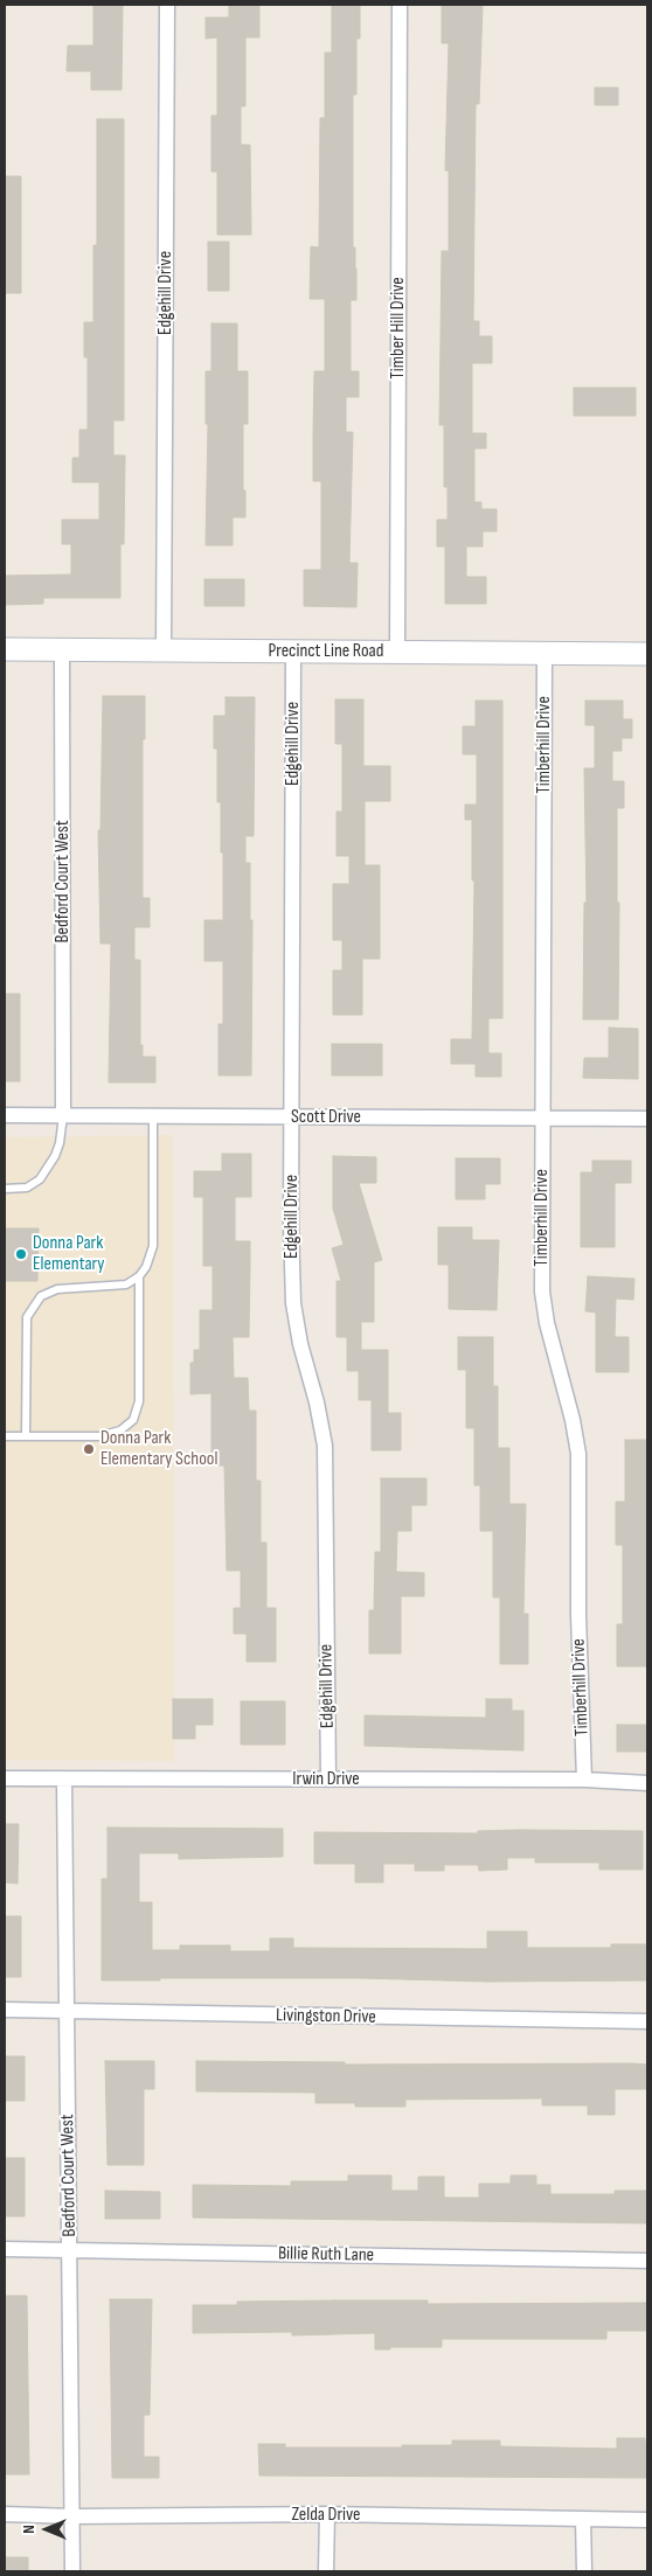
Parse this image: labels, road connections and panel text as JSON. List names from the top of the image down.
{
  "streets": {
    "main road": ["Precinct Line Road"],
    "street": [
      "Edgehill Drive",
      "Timber Hill Drive",
      "Timberhill Drive",
      "Bedford Court West",
      "Scott Drive",
      "Irwin Drive",
      "Livingston Drive",
      "Billie Ruth Lane",
      "Zelda Drive"
    ]
  },
  "crossings": [
    ["Edgehill Drive", "Precinct Line Road"],
    ["Edgehill Drive", "Scott Drive"],
    ["Edgehill Drive", "Irwin Drive"],
    ["Timber Hill Drive", "Precinct Line Road"],
    ["Precinct Line Road", "Timberhill Drive"],
    ["Precinct Line Road", "Bedford Court West"],
    ["Timberhill Drive", "Scott Drive"],
    ["Timberhill Drive", "Irwin Drive"],
    ["Bedford Court West", "Scott Drive"],
    ["Bedford Court West", "Irwin Drive"],
    ["Bedford Court West", "Livingston Drive"],
    ["Bedford Court West", "Billie Ruth Lane"],
    ["Bedford Court West", "Zelda Drive"]
  ],
  "places": ["Donna Park Elementary", "Donna Park Elementary School"],
  "north": "left"
}
